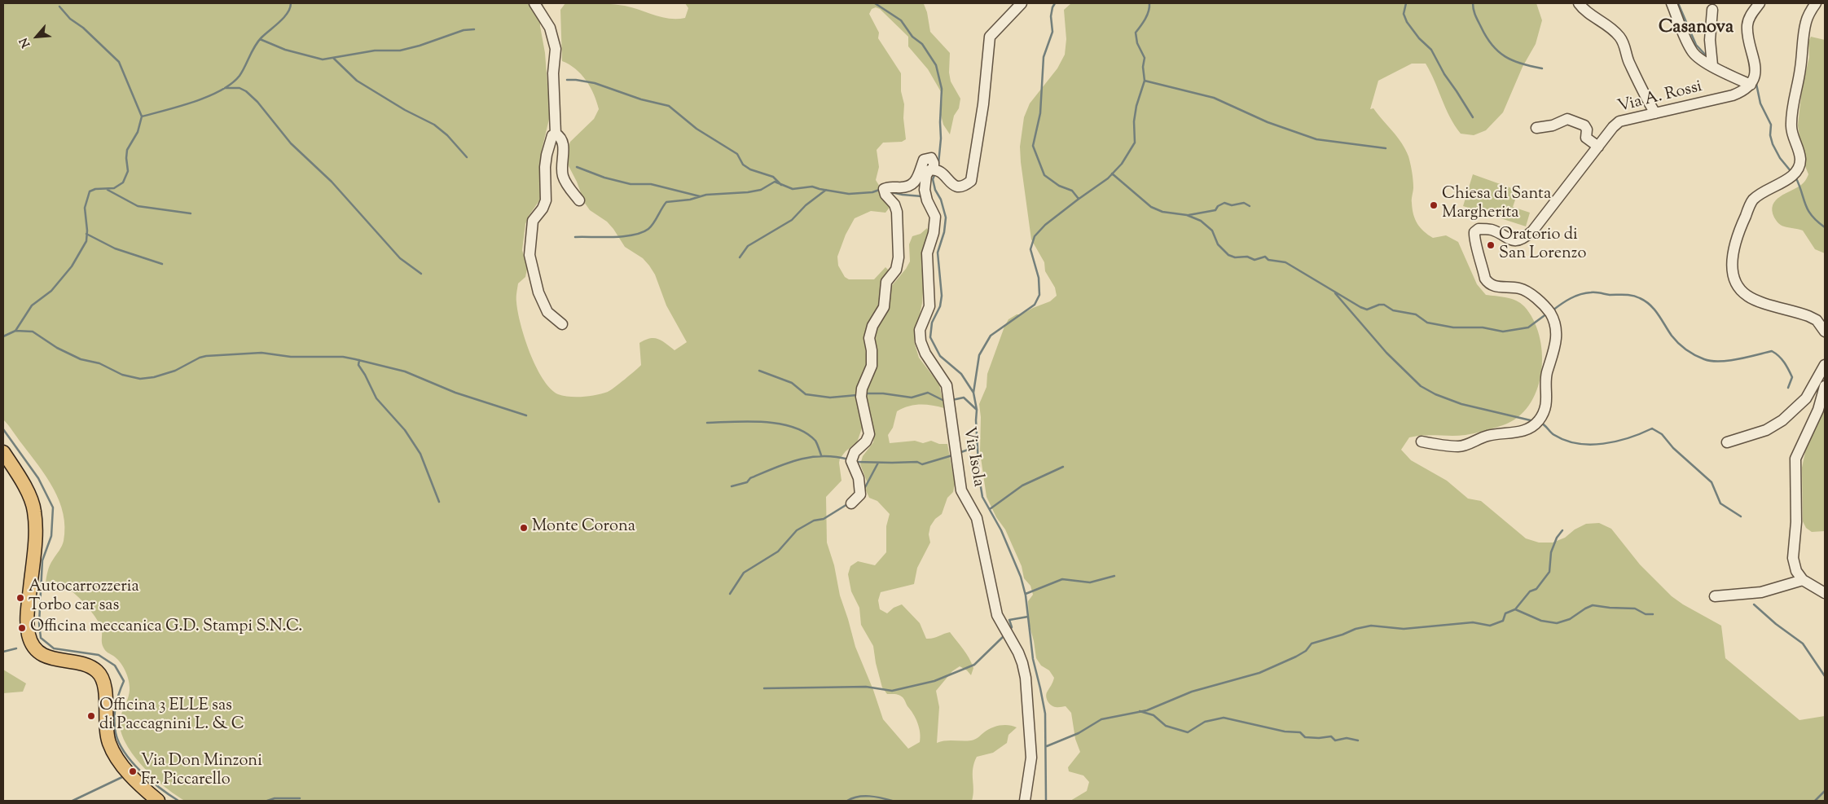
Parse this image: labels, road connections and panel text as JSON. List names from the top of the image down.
{
  "streets": {
    "street": ["Via A. Rossi", "Via Isola"]
  },
  "districts": ["Casanova"],
  "places": [
    "Chiesa di Santa Margherita",
    "Oratorio di San Lorenzo",
    "Monte Corona",
    "Autocarrozzeria Torbo car sas",
    "Officina meccanica G.D. Stampi S.N.C.",
    "Officina 3 ELLE sas di Paccagnini L. & C",
    "Via Don Minzoni Fr. Piccarello"
  ],
  "north": "bottom left"
}
